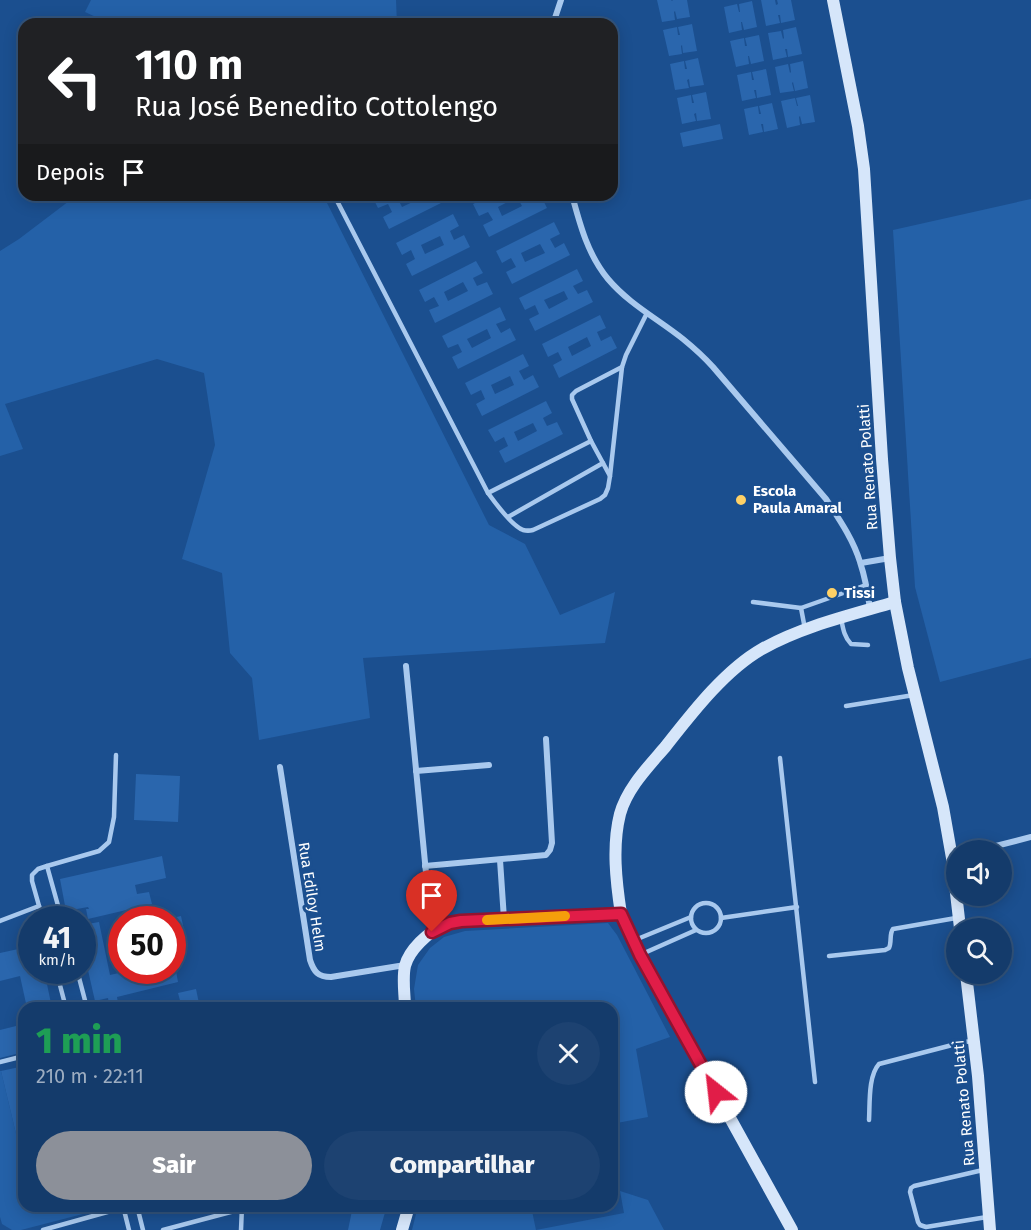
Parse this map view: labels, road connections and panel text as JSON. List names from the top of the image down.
{
  "streets": {
    "main road": ["Rua Renato Polatti"],
    "street": ["Rua Ediloy Helm"]
  },
  "places": ["Escola Paula Amaral", "Tissi"],
  "page": {
    "turn": ["110 m", "Rua José Benedito Cottolengo"],
    "then": "Depois",
    "speed": "41 km/h",
    "limit": "50",
    "heading": ["1 min", "210 m · 22:11"],
    "buttons": ["Sair", "Compartilhar"]
  }
}
